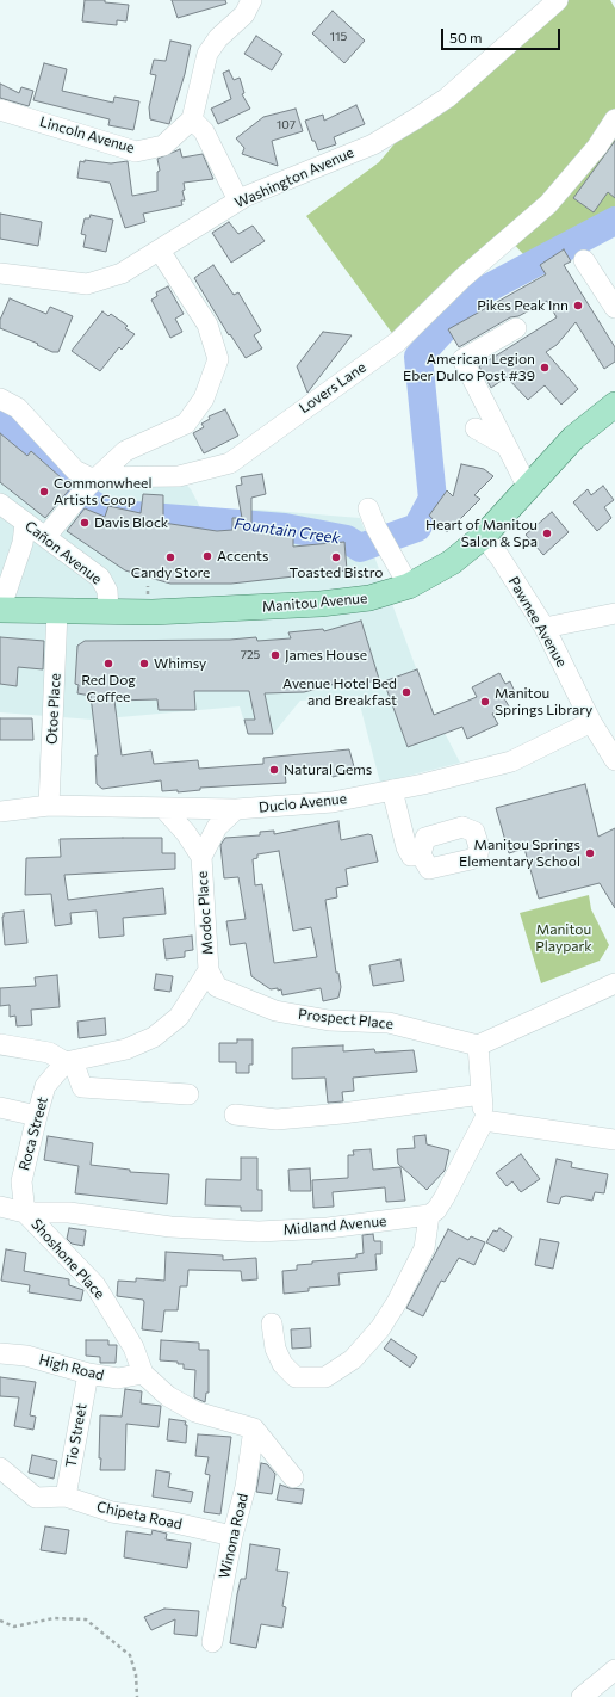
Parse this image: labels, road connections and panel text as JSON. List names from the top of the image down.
{
  "streets": {
    "main road": ["Manitou Avenue"],
    "street": [
      "Lincoln Avenue",
      "Washington Avenue",
      "Lovers Lane",
      "Cañon Avenue",
      "Pawnee Avenue",
      "Otoe Place",
      "Duclo Avenue",
      "Modoc Place",
      "Prospect Place",
      "Roca Street",
      "Midland Avenue",
      "Shoshone Place",
      "High Road",
      "Tio Street",
      "Chipeta Road",
      "Winona Road"
    ]
  },
  "crossings": [
    ["Cañon Avenue", "Manitou Avenue"],
    ["Manitou Avenue", "Pawnee Avenue"],
    ["Manitou Avenue", "Otoe Place"],
    ["Pawnee Avenue", "Duclo Avenue"],
    ["Otoe Place", "Duclo Avenue"],
    ["Duclo Avenue", "Modoc Place"],
    ["Modoc Place", "Prospect Place"],
    ["Roca Street", "Midland Avenue"],
    ["Roca Street", "Shoshone Place"],
    ["Midland Avenue", "Shoshone Place"],
    ["Shoshone Place", "High Road"],
    ["Shoshone Place", "Winona Road"],
    ["High Road", "Tio Street"],
    ["Tio Street", "Chipeta Road"],
    ["Chipeta Road", "Winona Road"]
  ],
  "water": ["Fountain Creek"],
  "parks": ["Manitou Playpark"],
  "places": [
    "Pikes Peak Inn",
    "American Legion Eber Dulco Post #39",
    "Commonwheel Artists Coop",
    "Davis Block",
    "Heart of Manitou Salon & Spa",
    "Accents",
    "Candy Store",
    "Toasted Bistro",
    "James House",
    "Red Dog Coffee",
    "Whimsy",
    "Avenue Hotel Bed and Breakfast",
    "Manitou Springs Library",
    "Natural Gems",
    "Manitou Springs Elementary School"
  ],
  "house_numbers": ["115", "107", "725"],
  "scale_bar": "50 m"
}
